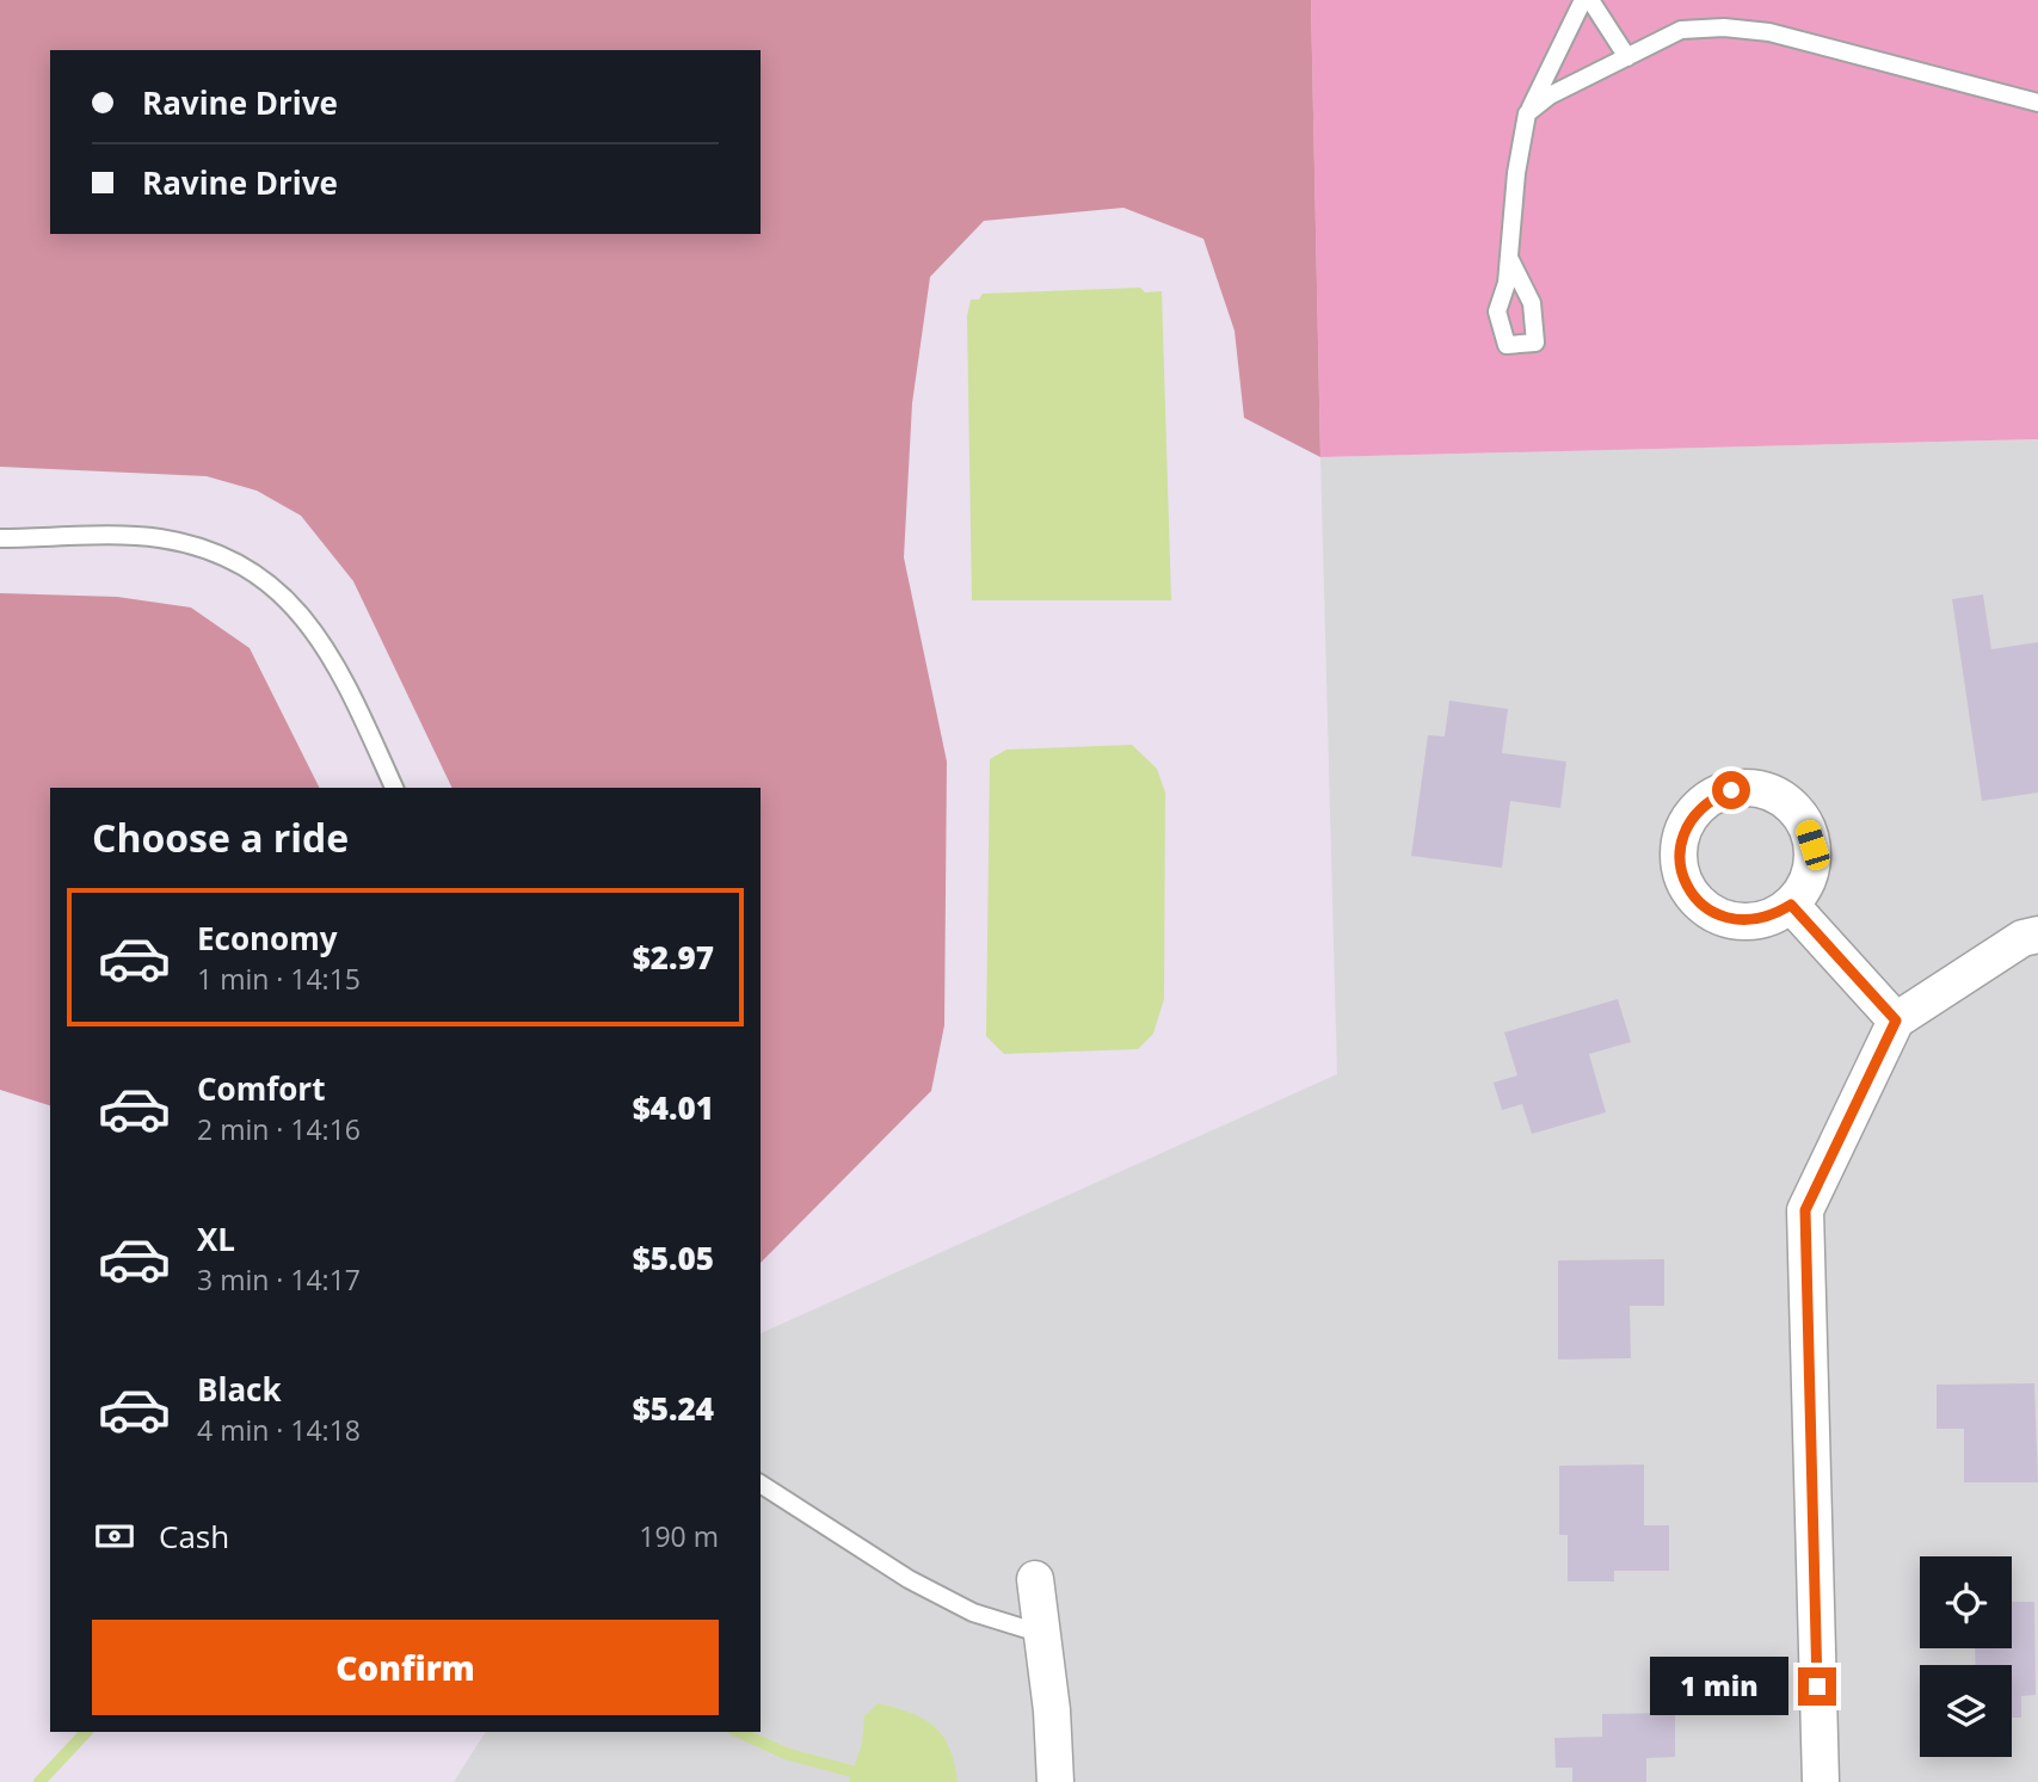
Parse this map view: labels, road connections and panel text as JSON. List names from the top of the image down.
{
  "page": {
    "banner": ["Ravine Drive", "Ravine Drive"],
    "heading": "Choose a ride",
    "list": [
      {
        "name": "Economy",
        "note": "1 min · 14:15",
        "value": "$2.97"
      },
      {
        "name": "Comfort",
        "note": "2 min · 14:16",
        "value": "$4.01"
      },
      {
        "name": "XL",
        "note": "3 min · 14:17",
        "value": "$5.05"
      },
      {
        "name": "Black",
        "note": "4 min · 14:18",
        "value": "$5.24"
      }
    ],
    "pay": ["Cash", "190 m"],
    "buttons": "Confirm",
    "bubble": "1 min"
  }
}
